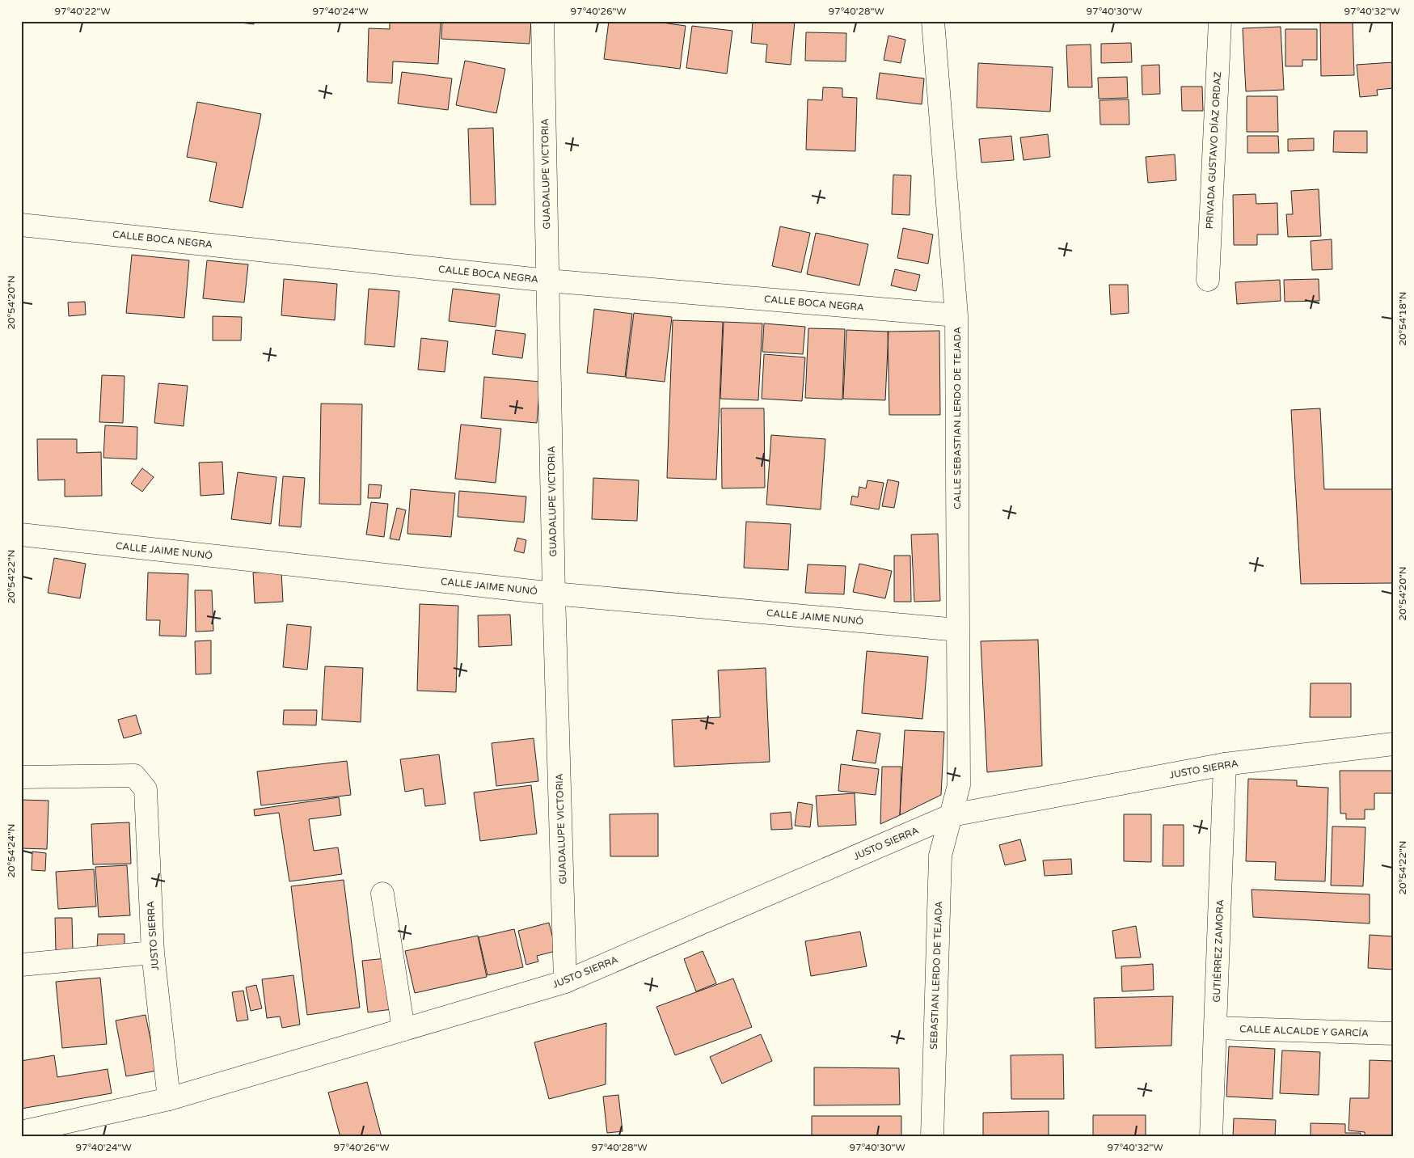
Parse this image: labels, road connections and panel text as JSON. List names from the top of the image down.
{
  "streets": {
    "street": [
      "PRIVADA GUSTAVO DÍAZ ORDAZ",
      "GUADALUPE VICTORIA",
      "CALLE BOCA NEGRA",
      "CALLE SEBASTIAN LERDO DE TEJADA",
      "CALLE JAIME NUNÓ",
      "JUSTO SIERRA",
      "GUTIÉRREZ ZAMORA",
      "SEBASTIAN LERDO DE TEJADA",
      "CALLE ALCALDE Y GARCÍA"
    ]
  },
  "crossings": [
    ["GUADALUPE VICTORIA", "CALLE BOCA NEGRA"],
    ["GUADALUPE VICTORIA", "CALLE JAIME NUNÓ"],
    ["GUADALUPE VICTORIA", "JUSTO SIERRA"],
    ["CALLE BOCA NEGRA", "CALLE SEBASTIAN LERDO DE TEJADA"],
    ["CALLE SEBASTIAN LERDO DE TEJADA", "CALLE JAIME NUNÓ"],
    ["CALLE SEBASTIAN LERDO DE TEJADA", "JUSTO SIERRA"],
    ["CALLE SEBASTIAN LERDO DE TEJADA", "SEBASTIAN LERDO DE TEJADA"],
    ["JUSTO SIERRA", "GUTIÉRREZ ZAMORA"],
    ["JUSTO SIERRA", "SEBASTIAN LERDO DE TEJADA"],
    ["GUTIÉRREZ ZAMORA", "CALLE ALCALDE Y GARCÍA"]
  ],
  "coordinates": [
    "97°40'22\"W",
    "97°40'24\"W",
    "97°40'26\"W",
    "97°40'28\"W",
    "97°40'30\"W",
    "97°40'32\"W",
    "20°54'20\"N",
    "20°54'18\"N",
    "20°54'22\"N",
    "20°54'24\"N"
  ]
}
